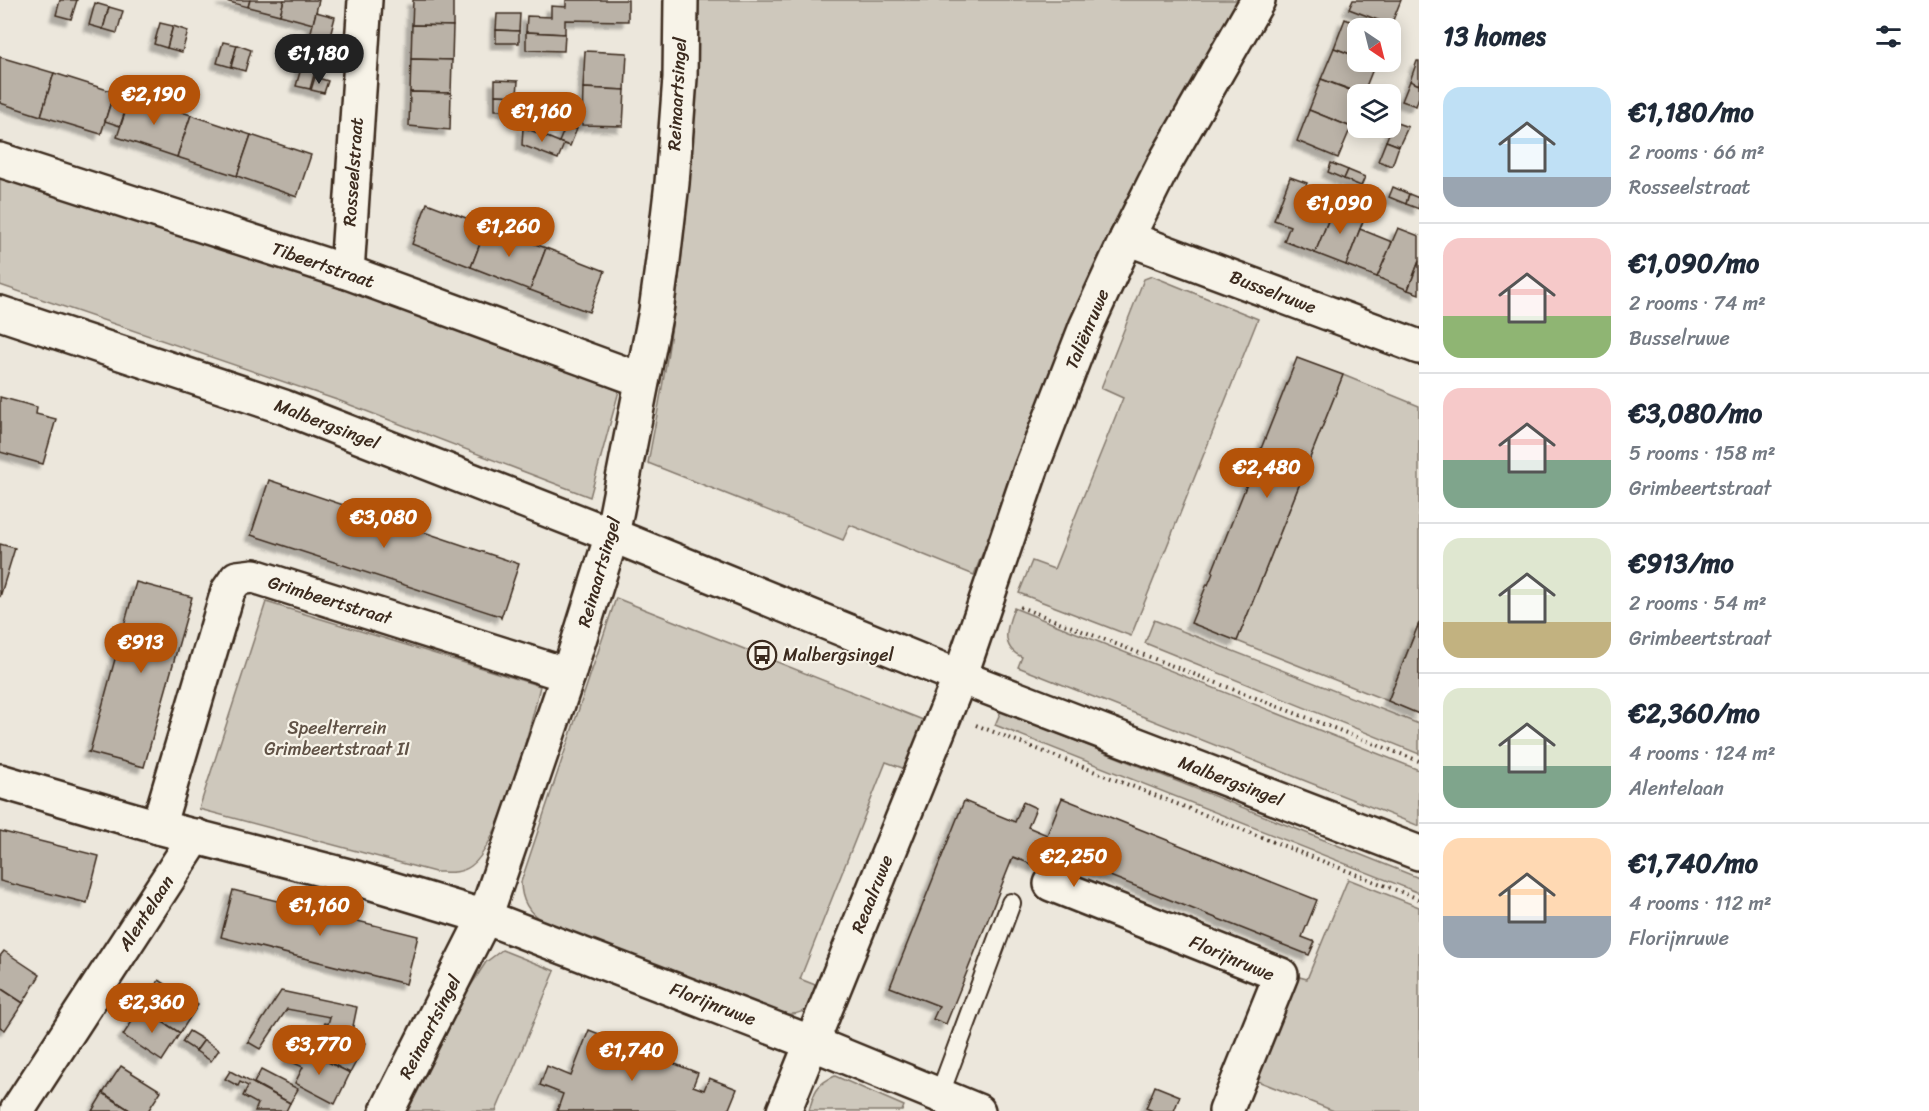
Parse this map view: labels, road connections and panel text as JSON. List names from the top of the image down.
{
  "streets": {
    "street": [
      "Reinaartsingel",
      "Rosseelstraat",
      "Tibeertstraat",
      "Busselruwe",
      "Taliënruwe",
      "Malbergsingel",
      "Grimbeertstraat",
      "Reaalruwe",
      "Alentelaan",
      "Florijnruwe"
    ]
  },
  "crossings": [
    ["Reinaartsingel", "Tibeertstraat"],
    ["Reinaartsingel", "Malbergsingel"],
    ["Reinaartsingel", "Grimbeertstraat"],
    ["Reinaartsingel", "Florijnruwe"],
    ["Rosseelstraat", "Tibeertstraat"],
    ["Busselruwe", "Taliënruwe"],
    ["Taliënruwe", "Malbergsingel"],
    ["Taliënruwe", "Reaalruwe"],
    ["Malbergsingel", "Reaalruwe"],
    ["Reaalruwe", "Florijnruwe"]
  ],
  "parks": ["Speelterrein Grimbeertstraat II"],
  "places": {
    "bus stop": ["Malbergsingel"]
  },
  "north": "bottom right",
  "page": {
    "heading": "13 homes",
    "price": [
      "€1,180",
      "€2,190",
      "€1,160",
      "€1,090",
      "€1,260",
      "€2,480",
      "€3,080",
      "€913",
      "€2,250",
      "€1,160",
      "€2,360",
      "€3,770",
      "€1,740"
    ],
    "list": [
      {
        "name": "€1,180/mo",
        "note": "2 rooms · 66 m² · Rosseelstraat"
      },
      {
        "name": "€1,090/mo",
        "note": "2 rooms · 74 m² · Busselruwe"
      },
      {
        "name": "€3,080/mo",
        "note": "5 rooms · 158 m² · Grimbeertstraat"
      },
      {
        "name": "€913/mo",
        "note": "2 rooms · 54 m² · Grimbeertstraat"
      },
      {
        "name": "€2,360/mo",
        "note": "4 rooms · 124 m² · Alentelaan"
      },
      {
        "name": "€1,740/mo",
        "note": "4 rooms · 112 m² · Florijnruwe"
      }
    ]
  }
}
